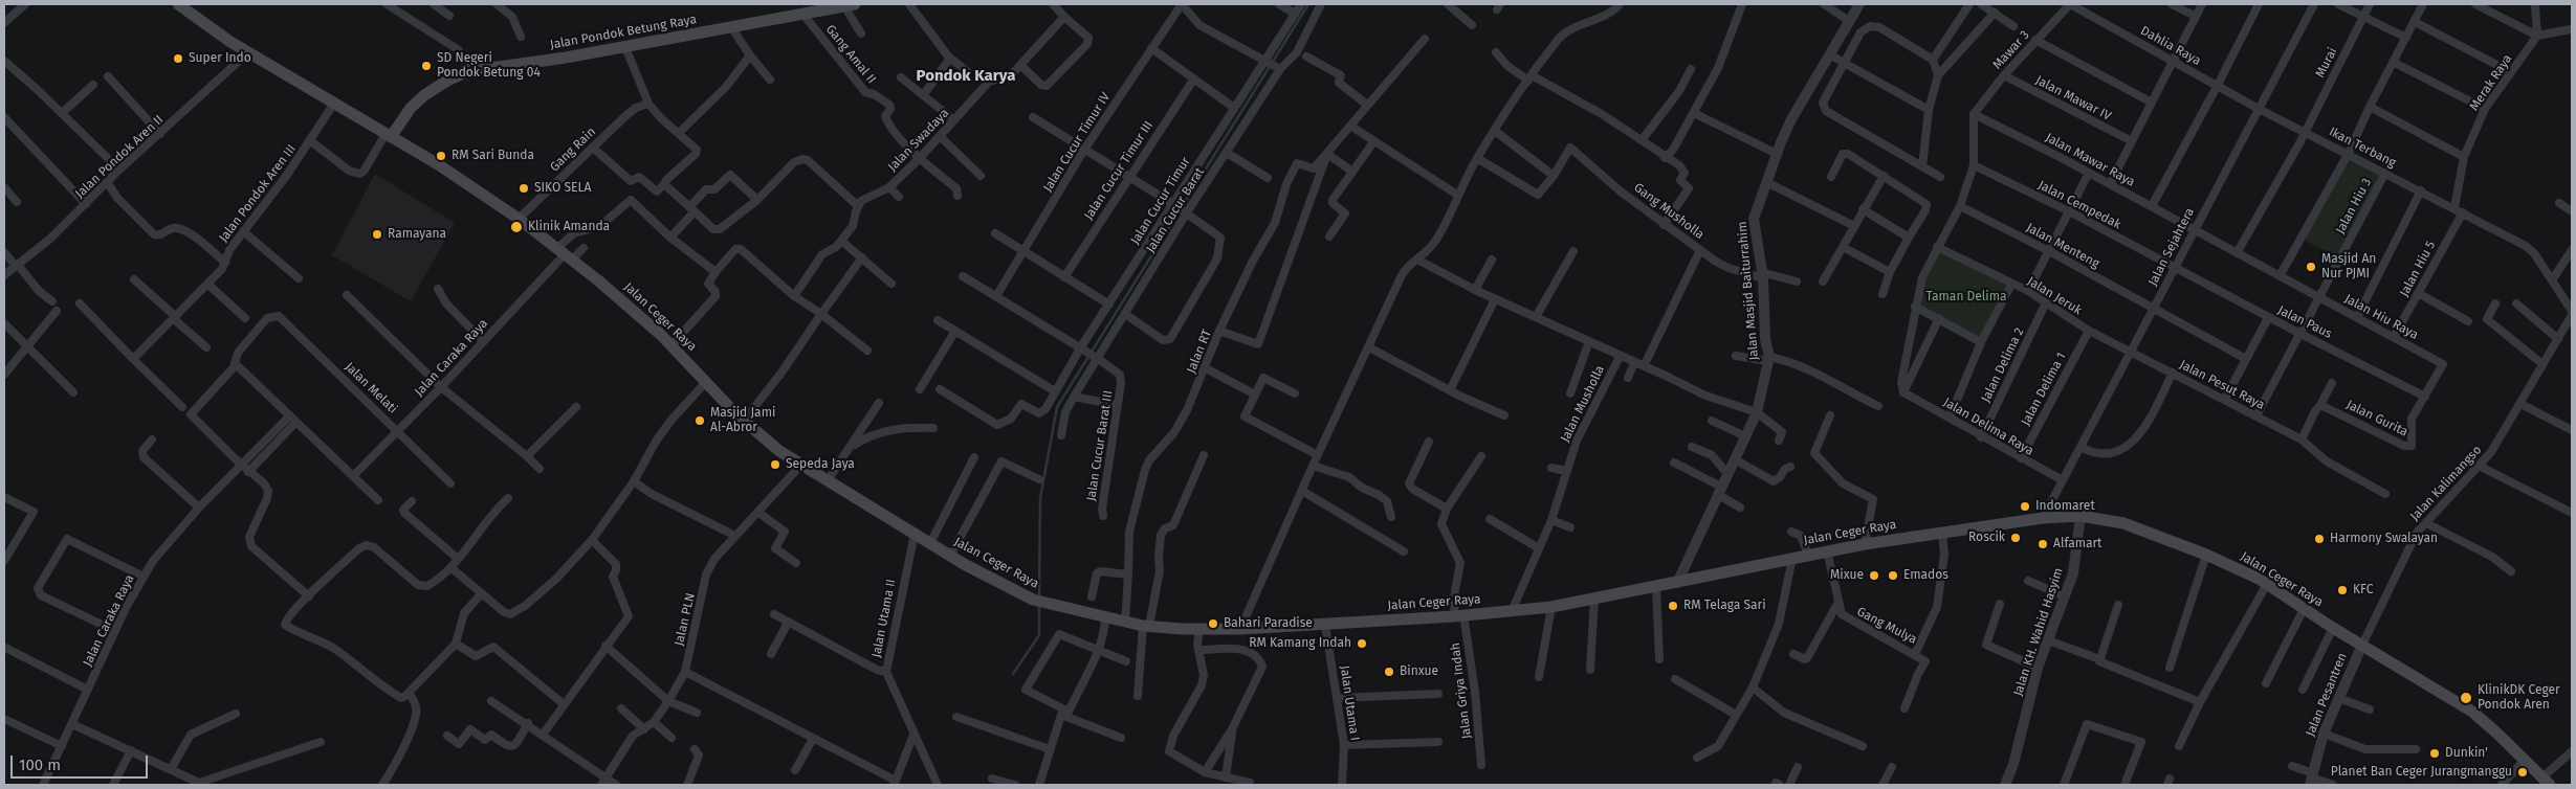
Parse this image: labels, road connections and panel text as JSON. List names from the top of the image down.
{
  "streets": {
    "main road": ["Jalan Pondok Betung Raya", "Jalan Ceger Raya"],
    "street": [
      "Dahlia Raya",
      "Mawar 3",
      "Gang Amal II",
      "Murai",
      "Merak Raya",
      "Jalan Mawar IV",
      "Jalan Swadaya",
      "Jalan Cucur Timur IV",
      "Ikan Terbang",
      "Gang Rain",
      "Jalan Pondok Aren II",
      "Jalan Mawar Raya",
      "Jalan Cucur Timur III",
      "Jalan Pondok Aren III",
      "Jalan Cucur Timur",
      "Jalan Cempedak",
      "Jalan Hiu 3",
      "Jalan Cucur Barat",
      "Gang Musholla",
      "Jalan Menteng",
      "Jalan Sejahtera",
      "Jalan Hiu 5",
      "Jalan Masjid Baiturrahim",
      "Jalan Jeruk",
      "Jalan Hiu Raya",
      "Jalan Paus",
      "Jalan RT",
      "Jalan Caraka Raya",
      "Jalan Delima 2",
      "Jalan Pesut Raya",
      "Jalan Melati",
      "Jalan Delima 1",
      "Jalan Musholla",
      "Jalan Gurita",
      "Jalan Delima Raya",
      "Jalan Cucur Barat III",
      "Jalan Kalimangso",
      "Jalan Utama II",
      "Jalan PLN",
      "Gang Mulya",
      "Jalan KH. Wahid Hasyim",
      "Jalan Griya Indah",
      "Jalan Pesantren",
      "Jalan Utama I"
    ]
  },
  "crossings": [
    ["Jalan Pondok Betung Raya", "Gang Amal II"],
    ["Jalan Pondok Betung Raya", "Jalan Ceger Raya"],
    ["Dahlia Raya", "Mawar 3"],
    ["Dahlia Raya", "Ikan Terbang"],
    ["Dahlia Raya", "Jalan Sejahtera"],
    ["Mawar 3", "Jalan Mawar IV"],
    ["Mawar 3", "Jalan Mawar Raya"],
    ["Gang Amal II", "Jalan Swadaya"],
    ["Murai", "Ikan Terbang"],
    ["Murai", "Jalan Hiu Raya"],
    ["Merak Raya", "Ikan Terbang"],
    ["Ikan Terbang", "Jalan Hiu 3"],
    ["Ikan Terbang", "Jalan Sejahtera"],
    ["Gang Rain", "Jalan Ceger Raya"],
    ["Jalan Mawar Raya", "Jalan Sejahtera"],
    ["Jalan Mawar Raya", "Jalan Hiu Raya"],
    ["Jalan Cempedak", "Jalan Sejahtera"],
    ["Jalan Cempedak", "Jalan Paus"],
    ["Jalan Hiu 3", "Jalan Hiu Raya"],
    ["Jalan Hiu 3", "Jalan Paus"],
    ["Jalan Hiu 3", "Jalan Pesut Raya"],
    ["Jalan Cucur Barat", "Jalan Cucur Barat III"],
    ["Gang Musholla", "Jalan Masjid Baiturrahim"],
    ["Jalan Menteng", "Jalan Sejahtera"],
    ["Jalan Sejahtera", "Jalan Jeruk"],
    ["Jalan Sejahtera", "Jalan Ceger Raya"],
    ["Jalan Sejahtera", "Jalan Hiu Raya"],
    ["Jalan Sejahtera", "Jalan Paus"],
    ["Jalan Sejahtera", "Jalan Pesut Raya"],
    ["Jalan Sejahtera", "Jalan Delima Raya"],
    ["Jalan Hiu 5", "Jalan Hiu Raya"],
    ["Jalan Masjid Baiturrahim", "Jalan Ceger Raya"],
    ["Jalan Jeruk", "Jalan Delima 2"],
    ["Jalan Jeruk", "Jalan Pesut Raya"],
    ["Jalan Jeruk", "Jalan Delima 1"],
    ["Jalan Ceger Raya", "Jalan RT"],
    ["Jalan Ceger Raya", "Jalan Caraka Raya"],
    ["Jalan Ceger Raya", "Jalan Musholla"],
    ["Jalan Ceger Raya", "Jalan Kalimangso"],
    ["Jalan Ceger Raya", "Jalan Utama II"],
    ["Jalan Ceger Raya", "Jalan PLN"],
    ["Jalan Ceger Raya", "Jalan KH. Wahid Hasyim"],
    ["Jalan Ceger Raya", "Jalan Griya Indah"],
    ["Jalan Ceger Raya", "Jalan Pesantren"],
    ["Jalan Ceger Raya", "Jalan Utama I"],
    ["Jalan Hiu Raya", "Jalan Paus"],
    ["Jalan Hiu Raya", "Jalan Gurita"],
    ["Jalan Paus", "Jalan Gurita"],
    ["Jalan Caraka Raya", "Jalan Melati"],
    ["Jalan Delima 2", "Jalan Delima Raya"],
    ["Jalan Delima 1", "Jalan Delima Raya"],
    ["Jalan Kalimangso", "Jalan Pesantren"]
  ],
  "districts": ["Pondok Karya"],
  "parks": ["Taman Delima"],
  "places": [
    "Super Indo",
    "SD Negeri Pondok Betung 04",
    "RM Sari Bunda",
    "SIKO SELA",
    "Klinik Amanda",
    "Ramayana",
    "Masjid An Nur PJMI",
    "Masjid Jami Al-Abror",
    "Sepeda Jaya",
    "Indomaret",
    "Roscik",
    "Harmony Swalayan",
    "Alfamart",
    "Mixue",
    "Emados",
    "KFC",
    "RM Telaga Sari",
    "Bahari Paradise",
    "RM Kamang Indah",
    "Binxue",
    "KlinikDK Ceger Pondok Aren",
    "Dunkin'",
    "Planet Ban Ceger Jurangmanggu"
  ],
  "scale_bar": "100 m"
}
